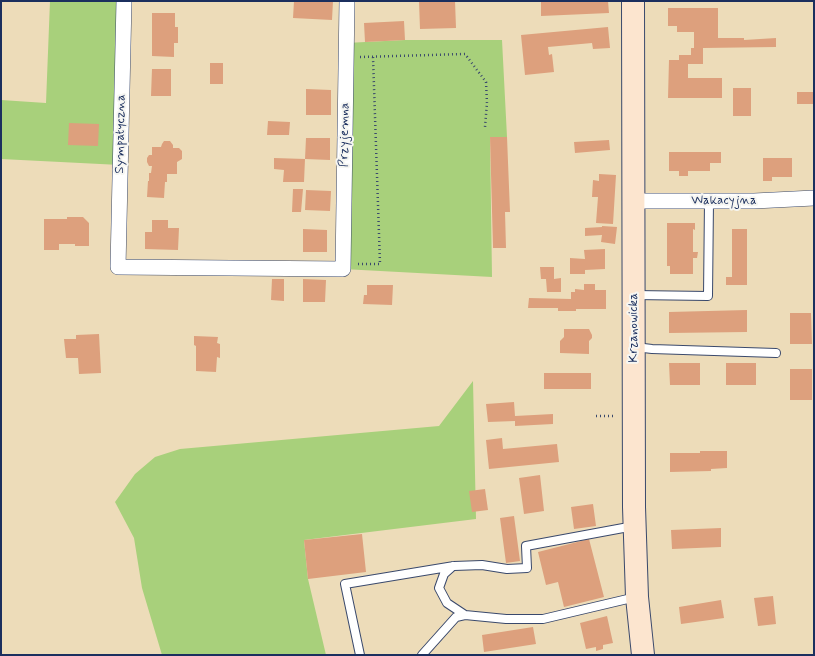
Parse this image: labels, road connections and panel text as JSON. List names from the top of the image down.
{
  "streets": {
    "street": [
      "Sympatyczna",
      "Przyjemna",
      "Wakacyjna",
      "Krzanowicka"
    ]
  },
  "crossings": [
    ["Sympatyczna", "Przyjemna"],
    ["Wakacyjna", "Krzanowicka"]
  ]
}
